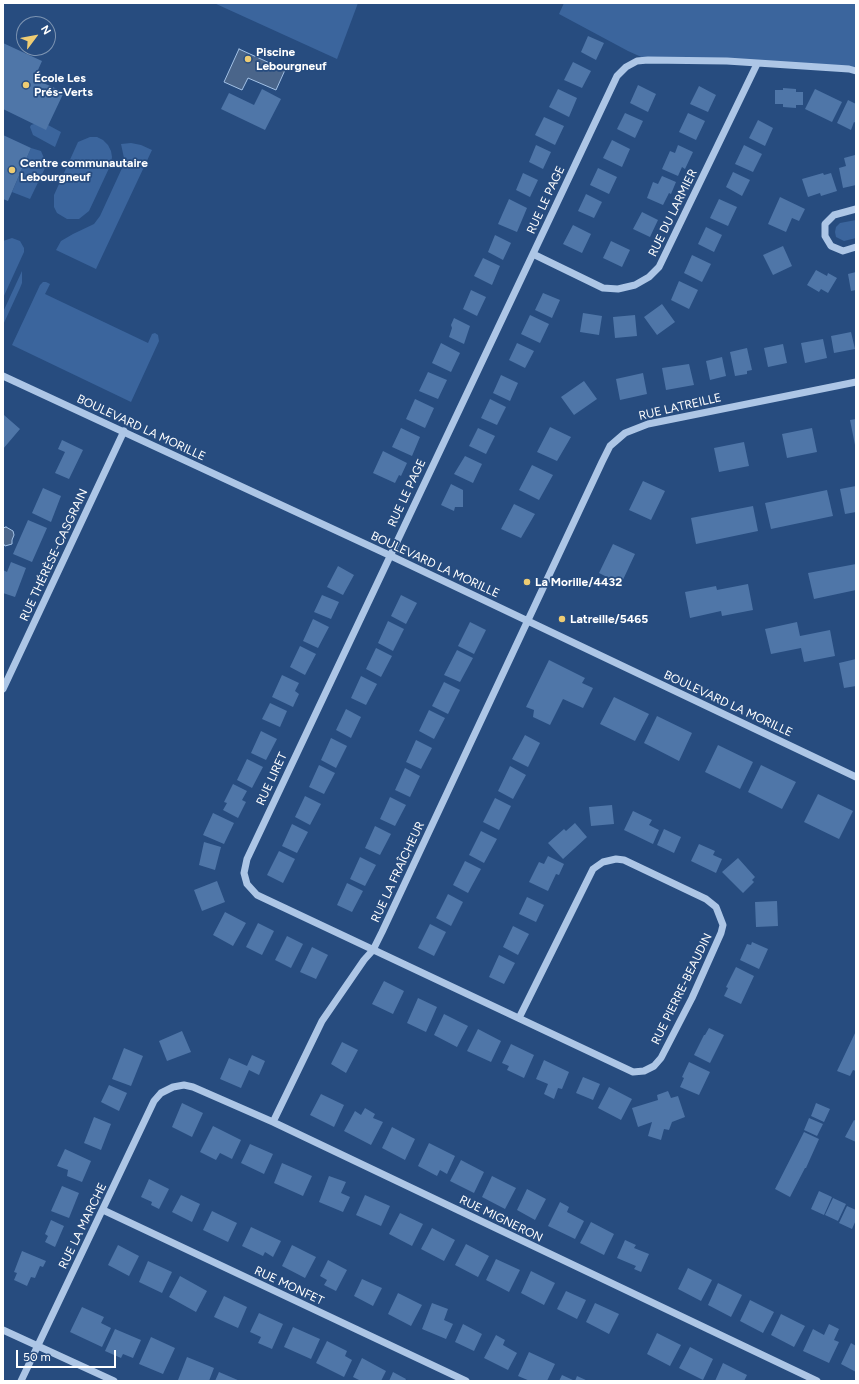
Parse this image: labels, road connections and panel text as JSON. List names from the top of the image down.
{
  "streets": {
    "street": [
      "RUE LE PAGE",
      "RUE DU LARMIER",
      "RUE LATREILLE",
      "BOULEVARD LA MORILLE",
      "RUE THÉRÈSE-CASGRAIN",
      "RUE LIRET",
      "RUE LA FRAÎCHEUR",
      "RUE PIERRE-BEAUDIN",
      "RUE MIGNERON",
      "RUE LA MARCHE",
      "RUE MONFET"
    ]
  },
  "crossings": [
    ["RUE LE PAGE", "RUE DU LARMIER"],
    ["RUE LE PAGE", "BOULEVARD LA MORILLE"],
    ["RUE LE PAGE", "RUE LIRET"],
    ["RUE LATREILLE", "BOULEVARD LA MORILLE"],
    ["RUE LATREILLE", "RUE LA FRAÎCHEUR"],
    ["BOULEVARD LA MORILLE", "RUE THÉRÈSE-CASGRAIN"],
    ["BOULEVARD LA MORILLE", "RUE LIRET"],
    ["BOULEVARD LA MORILLE", "RUE LA FRAÎCHEUR"],
    ["RUE LIRET", "RUE LA FRAÎCHEUR"],
    ["RUE LIRET", "RUE PIERRE-BEAUDIN"],
    ["RUE LA FRAÎCHEUR", "RUE PIERRE-BEAUDIN"],
    ["RUE LA FRAÎCHEUR", "RUE MIGNERON"],
    ["RUE MIGNERON", "RUE LA MARCHE"],
    ["RUE LA MARCHE", "RUE MONFET"]
  ],
  "places": [
    "Piscine Lebourgneuf",
    "École Les Prés-Verts",
    "Centre communautaire Lebourgneuf",
    "La Morille/4432",
    "Latreille/5465"
  ],
  "scale_bar": "50 m",
  "north": "top right"
}
